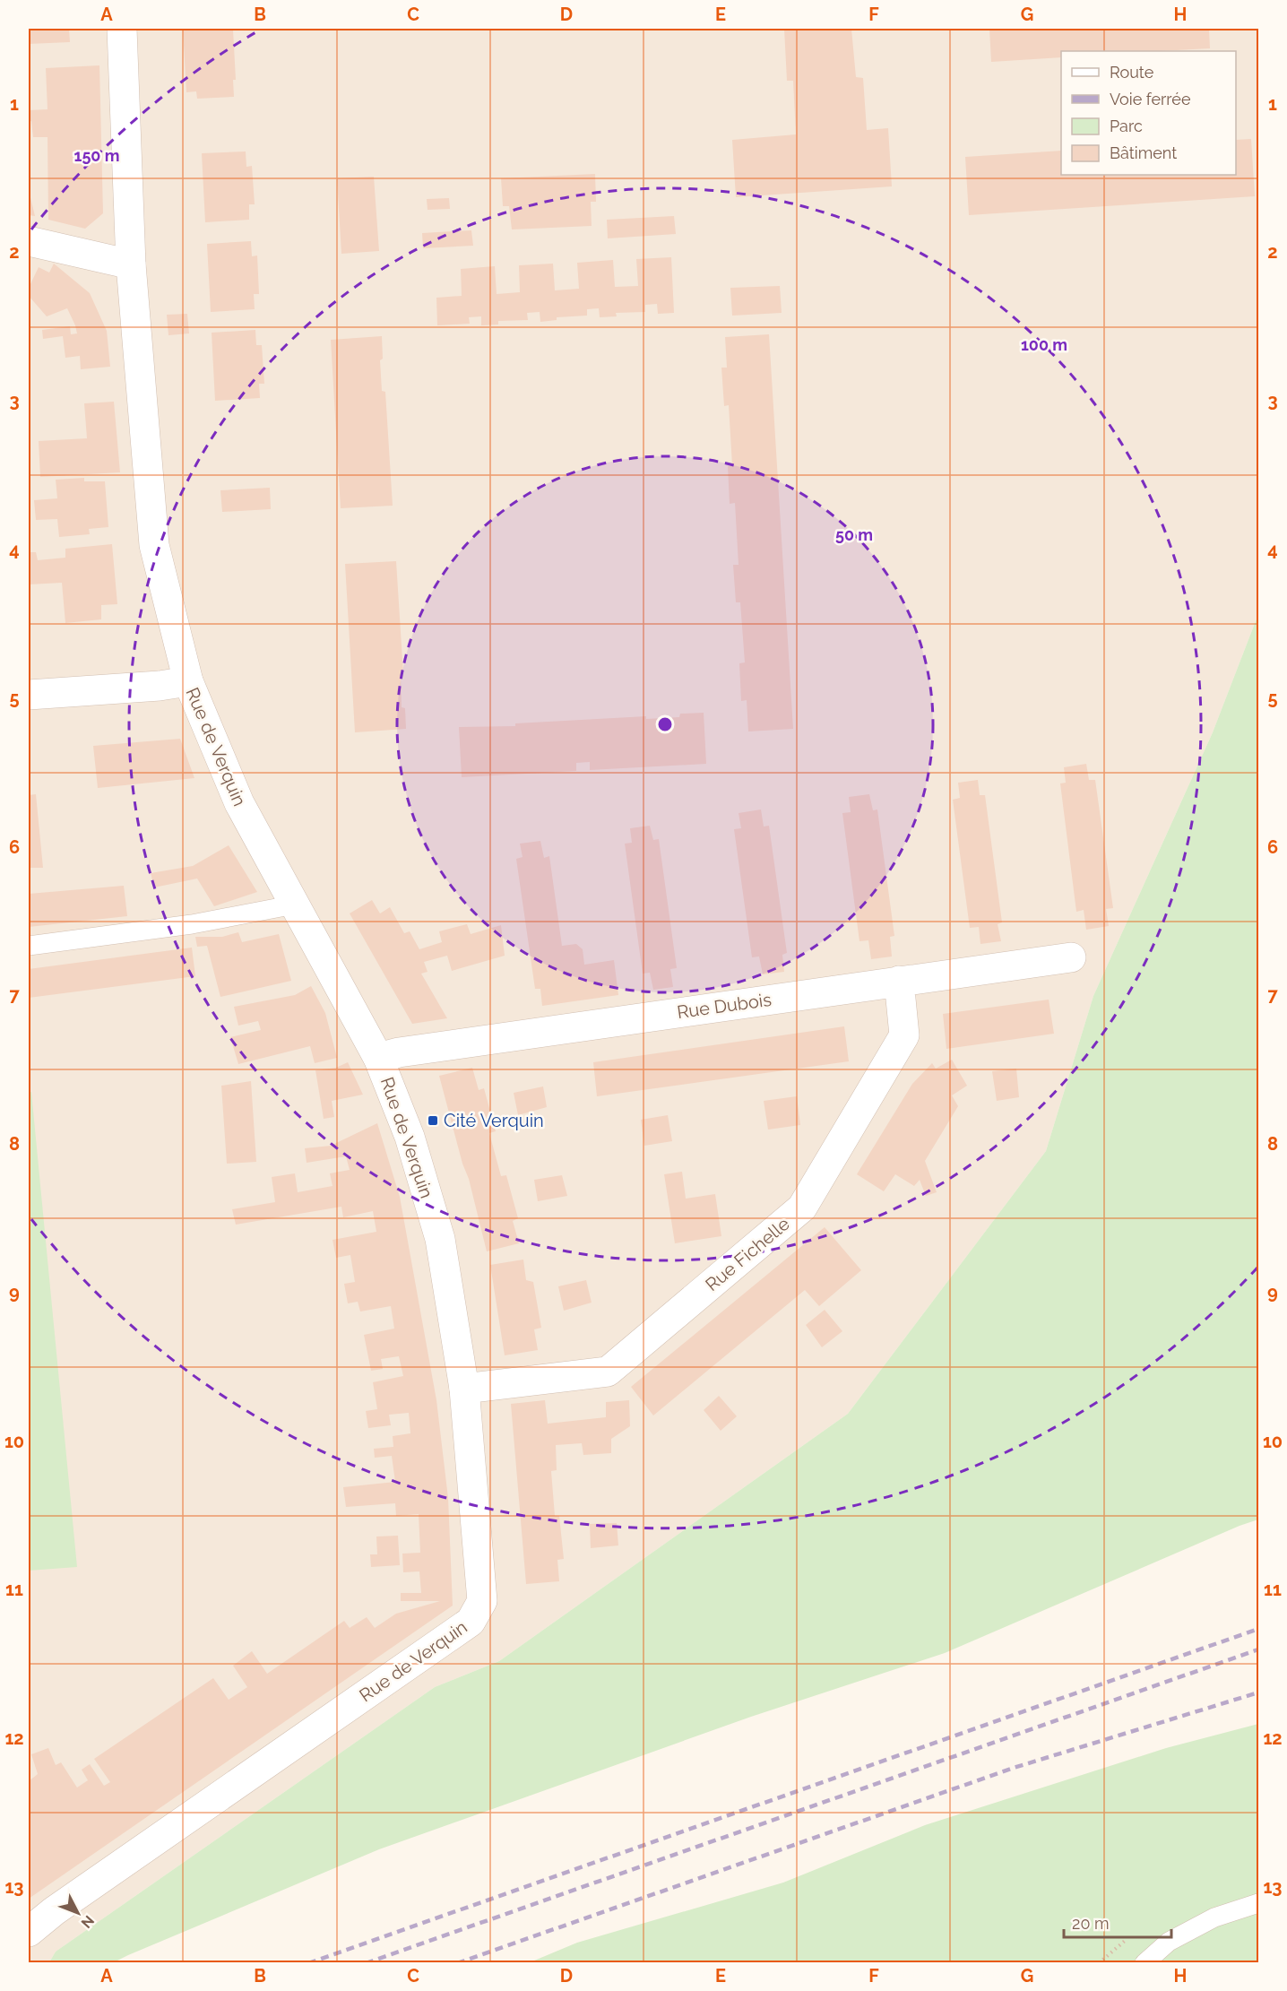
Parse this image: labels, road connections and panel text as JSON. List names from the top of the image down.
{
  "streets": {
    "street": ["Rue de Verquin", "Rue Dubois", "Rue Fichelle"]
  },
  "crossings": [
    ["Rue de Verquin", "Rue Dubois"],
    ["Rue de Verquin", "Rue Fichelle"],
    ["Rue Dubois", "Rue Fichelle"]
  ],
  "places": {
    "transit": ["Cité Verquin"]
  },
  "legend": [
    "Route",
    "Voie ferrée",
    "Parc",
    "Bâtiment"
  ],
  "scale_bar": "20 m",
  "north": "bottom right",
  "grid": {
    "columns": [
      "A",
      "B",
      "C",
      "D",
      "E",
      "F",
      "G",
      "H"
    ],
    "rows": [
      "1",
      "2",
      "3",
      "4",
      "5",
      "6",
      "7",
      "8",
      "9",
      "10",
      "11",
      "12",
      "13"
    ]
  },
  "rings": ["150 m", "100 m", "50 m"]
}
